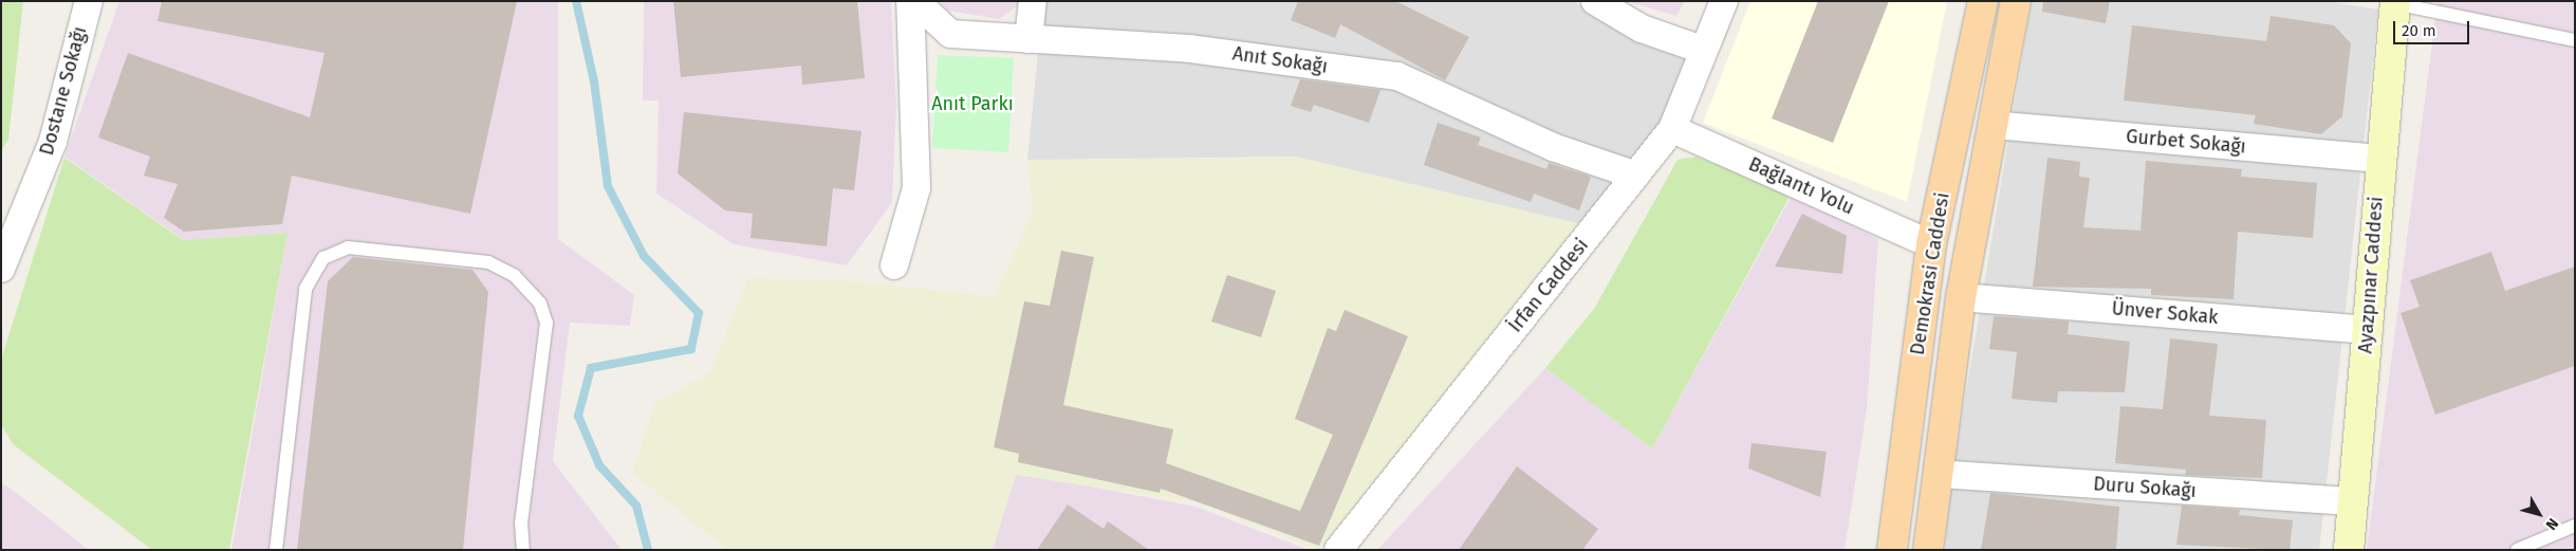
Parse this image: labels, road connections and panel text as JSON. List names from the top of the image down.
{
  "streets": {
    "main road": ["Demokrasi Caddesi"],
    "street": [
      "Anıt Sokağı",
      "Dostane Sokağı",
      "Gurbet Sokağı",
      "Bağlantı Yolu",
      "Ayazpınar Caddesi",
      "İrfan Caddesi",
      "Ünver Sokak",
      "Duru Sokağı"
    ]
  },
  "crossings": [
    ["Anıt Sokağı", "İrfan Caddesi"],
    ["Gurbet Sokağı", "Demokrasi Caddesi"],
    ["Gurbet Sokağı", "Ayazpınar Caddesi"],
    ["Bağlantı Yolu", "Demokrasi Caddesi"],
    ["Bağlantı Yolu", "İrfan Caddesi"],
    ["Demokrasi Caddesi", "Ünver Sokak"],
    ["Demokrasi Caddesi", "Duru Sokağı"],
    ["Ayazpınar Caddesi", "Ünver Sokak"],
    ["Ayazpınar Caddesi", "Duru Sokağı"]
  ],
  "parks": ["Anıt Parkı"],
  "scale_bar": "20 m",
  "north": "bottom right"
}
